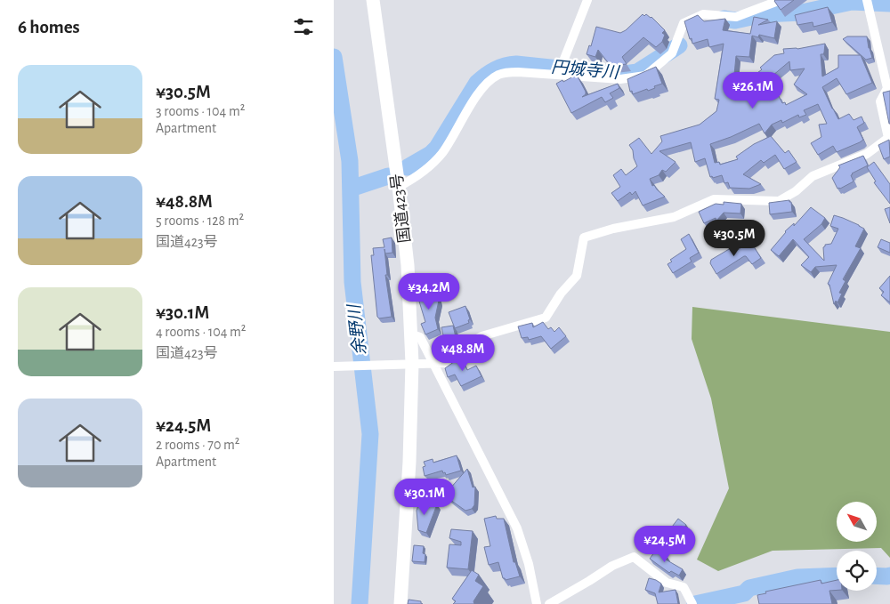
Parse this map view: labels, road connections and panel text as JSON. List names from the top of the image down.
{
  "streets": {
    "highway": ["国道423号"]
  },
  "water": ["円城寺川", "余野川"],
  "north": "top left",
  "page": {
    "heading": "6 homes",
    "list": [
      {
        "name": "¥30.5M",
        "note": "3 rooms · 104 m² · Apartment"
      },
      {
        "name": "¥48.8M",
        "note": "5 rooms · 128 m² · 国道423号"
      },
      {
        "name": "¥30.1M",
        "note": "4 rooms · 104 m² · 国道423号"
      },
      {
        "name": "¥24.5M",
        "note": "2 rooms · 70 m² · Apartment"
      }
    ],
    "price": [
      "¥26.1M",
      "¥30.5M",
      "¥34.2M",
      "¥48.8M",
      "¥30.1M",
      "¥24.5M"
    ]
  }
}
